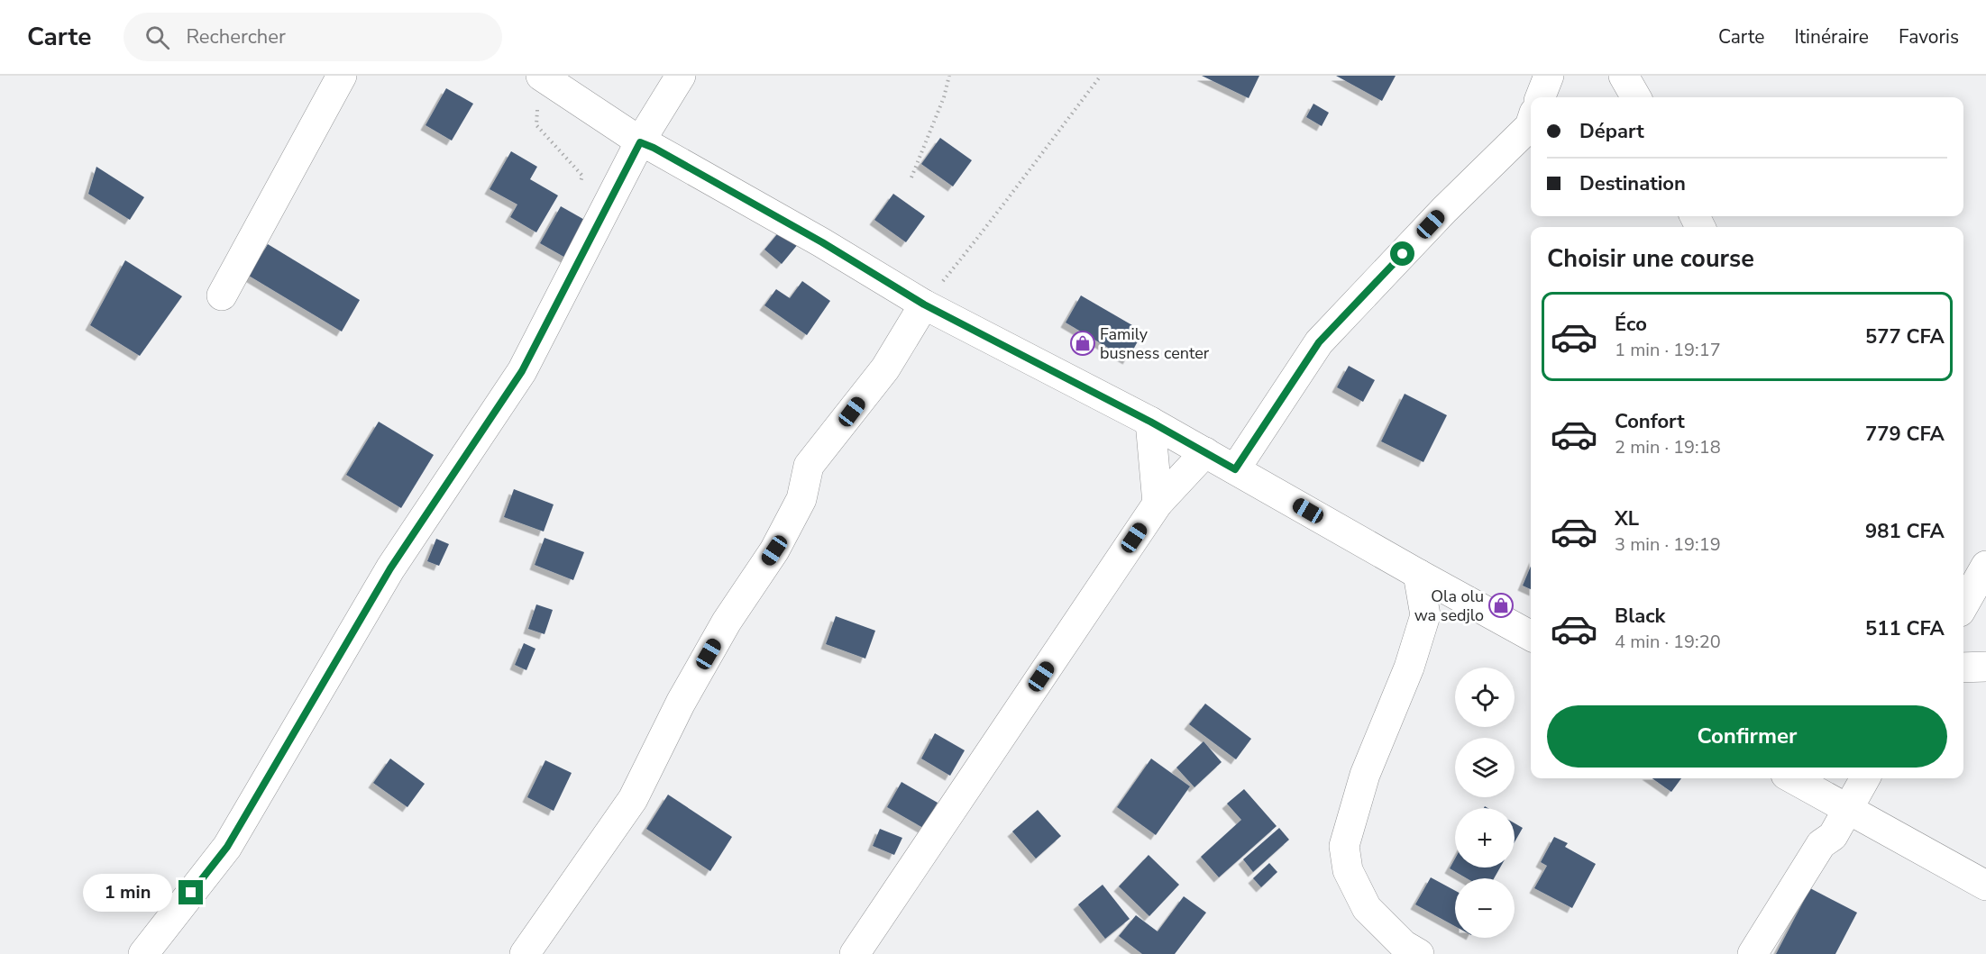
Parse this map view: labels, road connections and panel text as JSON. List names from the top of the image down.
{
  "places": {
    "shop": ["Family busness center", "Ola olu wa sedjlo"]
  },
  "page": {
    "header": "Carte",
    "search": "Rechercher",
    "nav": ["Carte", "Itinéraire", "Favoris"],
    "banner": ["Départ", "Destination"],
    "heading": "Choisir une course",
    "list": [
      {
        "name": "Éco",
        "note": "1 min · 19:17",
        "value": "577 CFA"
      },
      {
        "name": "Confort",
        "note": "2 min · 19:18",
        "value": "779 CFA"
      },
      {
        "name": "XL",
        "note": "3 min · 19:19",
        "value": "981 CFA"
      },
      {
        "name": "Black",
        "note": "4 min · 19:20",
        "value": "511 CFA"
      }
    ],
    "map_buttons": ["+", "−"],
    "buttons": "Confirmer",
    "bubble": "1 min"
  }
}
